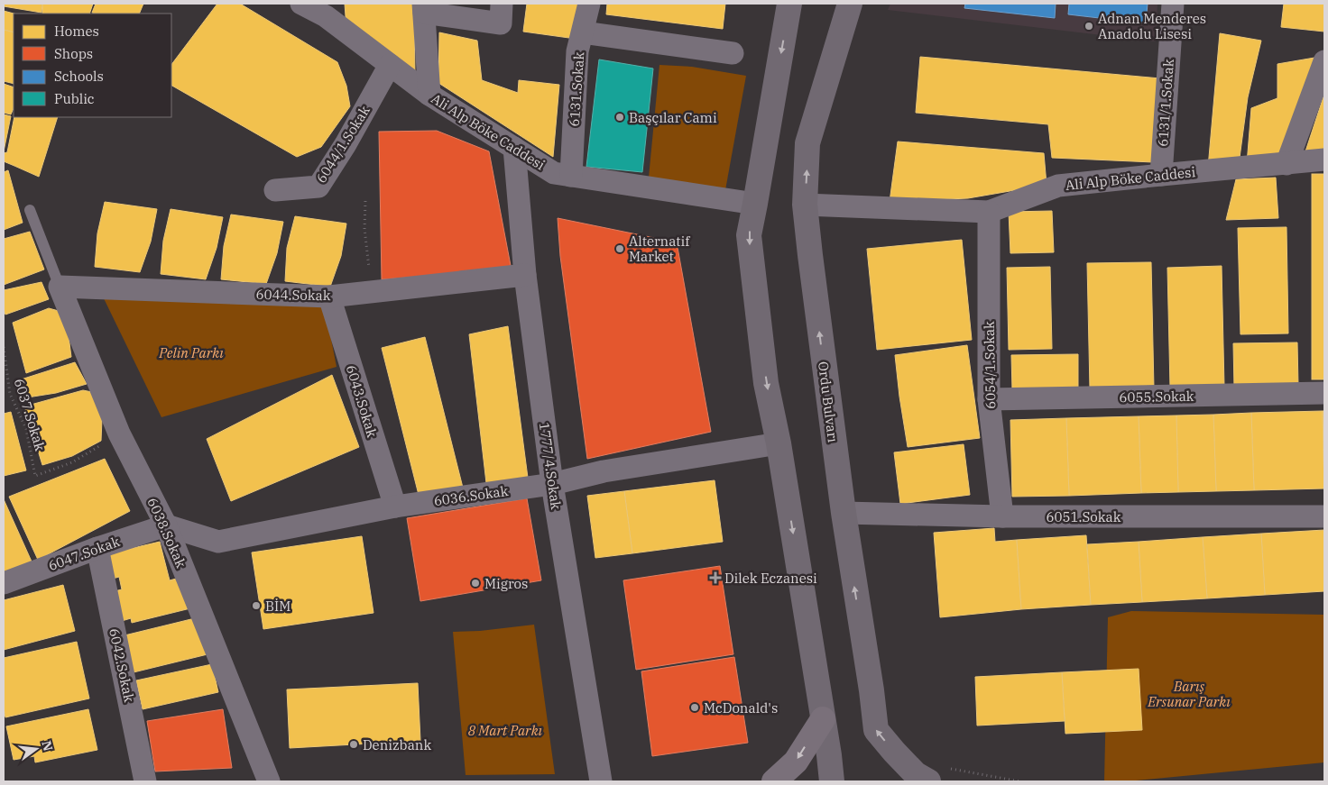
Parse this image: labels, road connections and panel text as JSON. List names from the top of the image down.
{
  "streets": {
    "main road": ["Ordu Bulvarı"],
    "street": [
      "6131.Sokak",
      "6131/1.Sokak",
      "Ali Alp Böke Caddesi",
      "6044/1.Sokak",
      "6044.Sokak",
      "6054/1.Sokak",
      "6055.Sokak",
      "6043.Sokak",
      "1777/4.Sokak",
      "6036.Sokak",
      "6051.Sokak",
      "6038.Sokak",
      "6047.Sokak",
      "6042.Sokak"
    ],
    "path": ["6037.Sokak"]
  },
  "crossings": [
    ["6131.Sokak", "Ali Alp Böke Caddesi"],
    ["6131/1.Sokak", "Ali Alp Böke Caddesi"],
    ["Ali Alp Böke Caddesi", "6044/1.Sokak"],
    ["Ali Alp Böke Caddesi", "6054/1.Sokak"],
    ["Ali Alp Böke Caddesi", "Ordu Bulvarı"],
    ["Ali Alp Böke Caddesi", "1777/4.Sokak"],
    ["6044.Sokak", "6043.Sokak"],
    ["6044.Sokak", "1777/4.Sokak"],
    ["6044.Sokak", "6038.Sokak"],
    ["6054/1.Sokak", "6055.Sokak"],
    ["6054/1.Sokak", "6051.Sokak"],
    ["6043.Sokak", "6036.Sokak"],
    ["Ordu Bulvarı", "6051.Sokak"],
    ["6037.Sokak", "6038.Sokak"],
    ["1777/4.Sokak", "6036.Sokak"],
    ["6036.Sokak", "6038.Sokak"],
    ["6036.Sokak", "6047.Sokak"],
    ["6038.Sokak", "6047.Sokak"],
    ["6047.Sokak", "6042.Sokak"]
  ],
  "parks": ["Pelin Parkı", "Barış Ersunar Parkı", "8 Mart Parkı"],
  "places": {
    "other": [
      "Adnan Menderes Anadolu Lisesi",
      "Başçılar Cami",
      "Alternatif Market",
      "Migros",
      "BİM",
      "McDonald's",
      "Denizbank"
    ],
    "health": ["Dilek Eczanesi"]
  },
  "legend": [
    "Homes",
    "Shops",
    "Schools",
    "Public"
  ],
  "north": "right"
}
